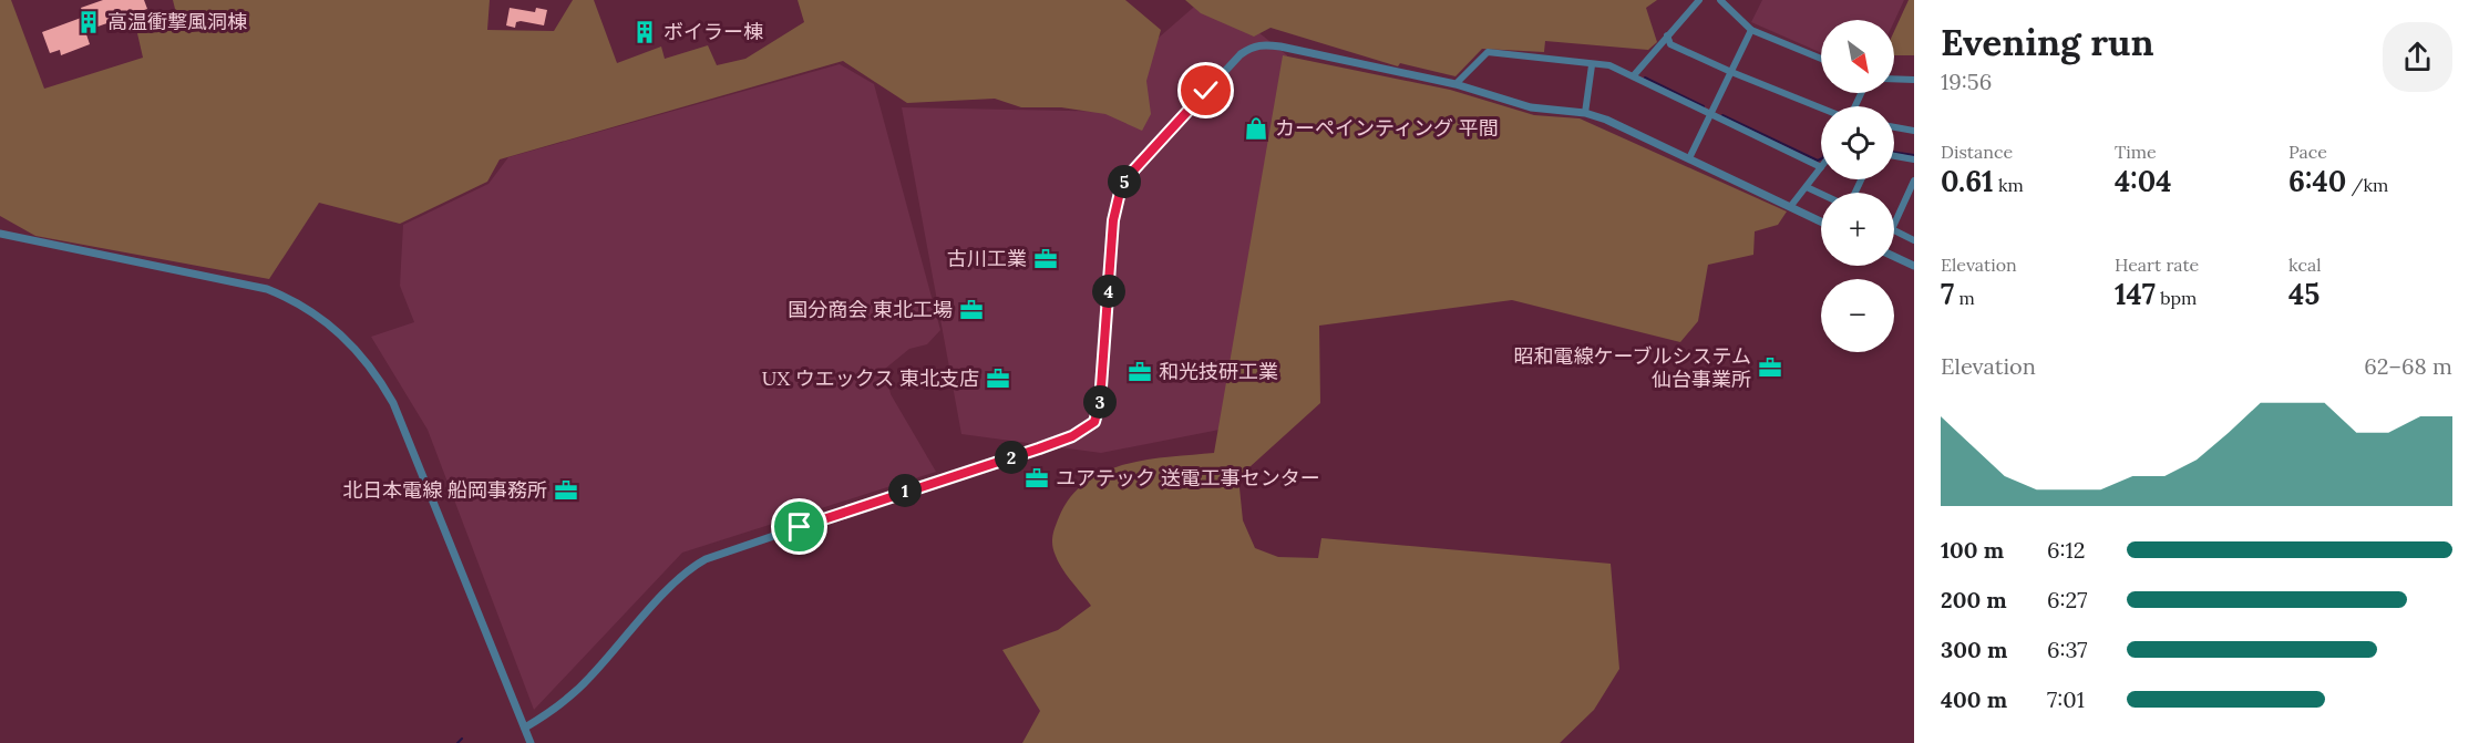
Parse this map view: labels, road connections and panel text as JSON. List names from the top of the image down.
{
  "places": {
    "building": ["高温衝撃風洞棟", "ボイラー棟"],
    "shop": ["カーペインティング 平間"],
    "office": [
      "古川工業",
      "国分商会 東北工場",
      "昭和電線ケーブルシステム 仙台事業所",
      "和光技研工業",
      "UX ウエックス 東北支店",
      "ユアテック 送電工事センター",
      "北日本電線 船岡事務所"
    ]
  },
  "north": "bottom right",
  "page": {
    "heading": ["Evening run", "19:56"],
    "map_buttons": ["+", "−"],
    "stats": [
      ["Distance", "0.61 km"],
      ["Time", "4:04"],
      ["Pace", "6:40 /km"],
      ["Elevation", "7 m"],
      ["Heart rate", "147 bpm"],
      ["kcal", "45"]
    ],
    "pins": [
      "5",
      "4",
      "3",
      "2",
      "1"
    ],
    "chart": ["Elevation", "62–68 m"],
    "list": [
      {
        "name": "100 m",
        "note": "6:12"
      },
      {
        "name": "200 m",
        "note": "6:27"
      },
      {
        "name": "300 m",
        "note": "6:37"
      },
      {
        "name": "400 m",
        "note": "7:01"
      }
    ]
  }
}
